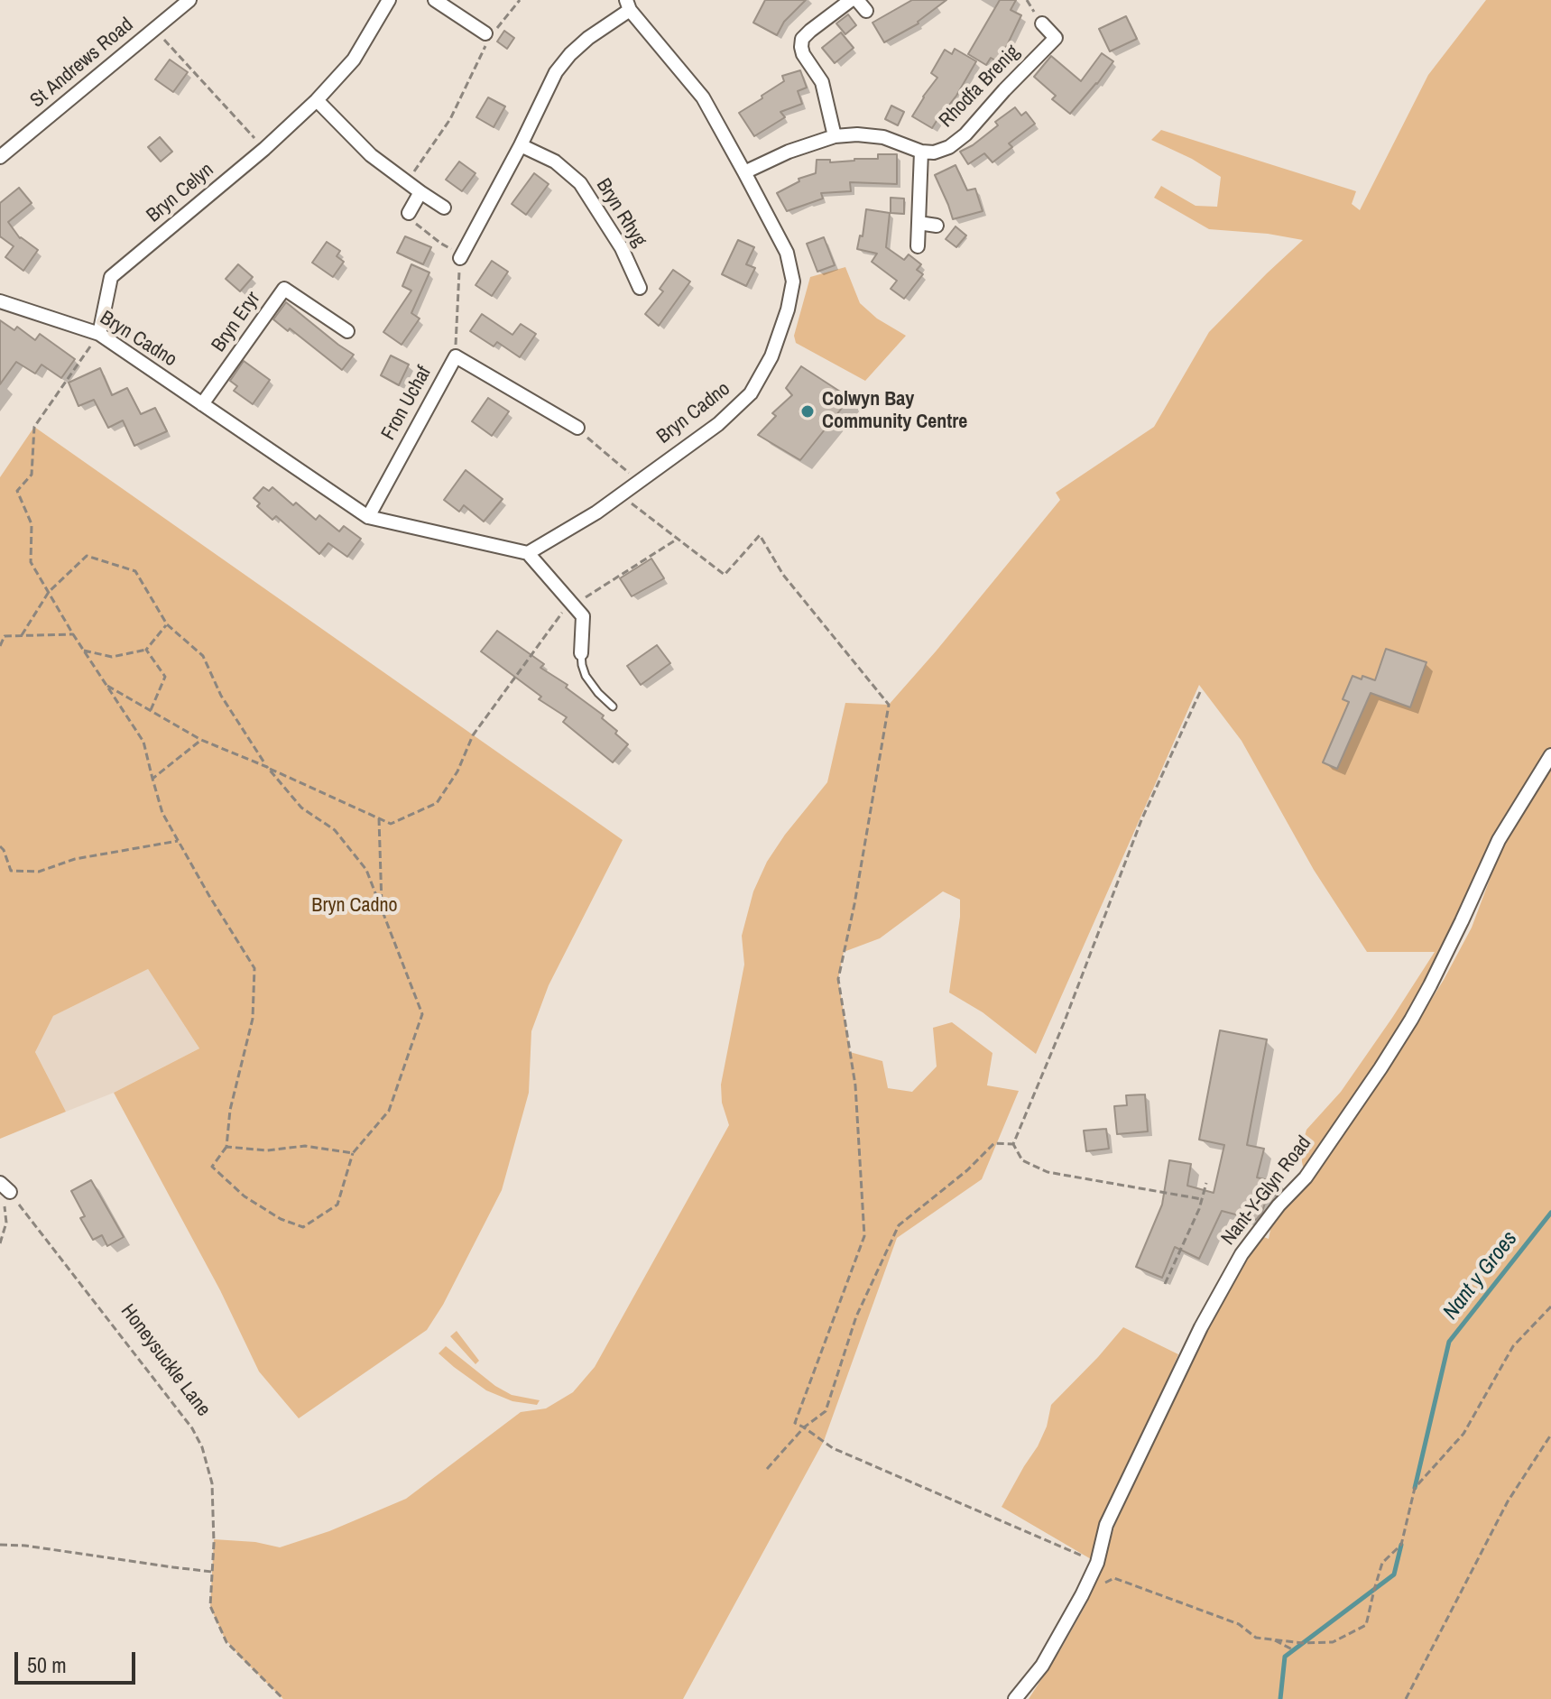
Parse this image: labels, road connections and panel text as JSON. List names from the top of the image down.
{
  "streets": {
    "street": [
      "St Andrews Road",
      "Rhodfa Brenig",
      "Bryn Celyn",
      "Bryn Rhyg",
      "Bryn Eryr",
      "Bryn Cadno",
      "Fron Uchaf",
      "Nant-Y-Glyn Road"
    ],
    "path": ["Honeysuckle Lane"]
  },
  "crossings": [
    ["Bryn Celyn", "Bryn Cadno"],
    ["Bryn Eryr", "Bryn Cadno"],
    ["Bryn Cadno", "Fron Uchaf"]
  ],
  "water": ["Nant y Groes"],
  "parks": ["Bryn Cadno"],
  "places": ["Colwyn Bay Community Centre"],
  "scale_bar": "50 m"
}
